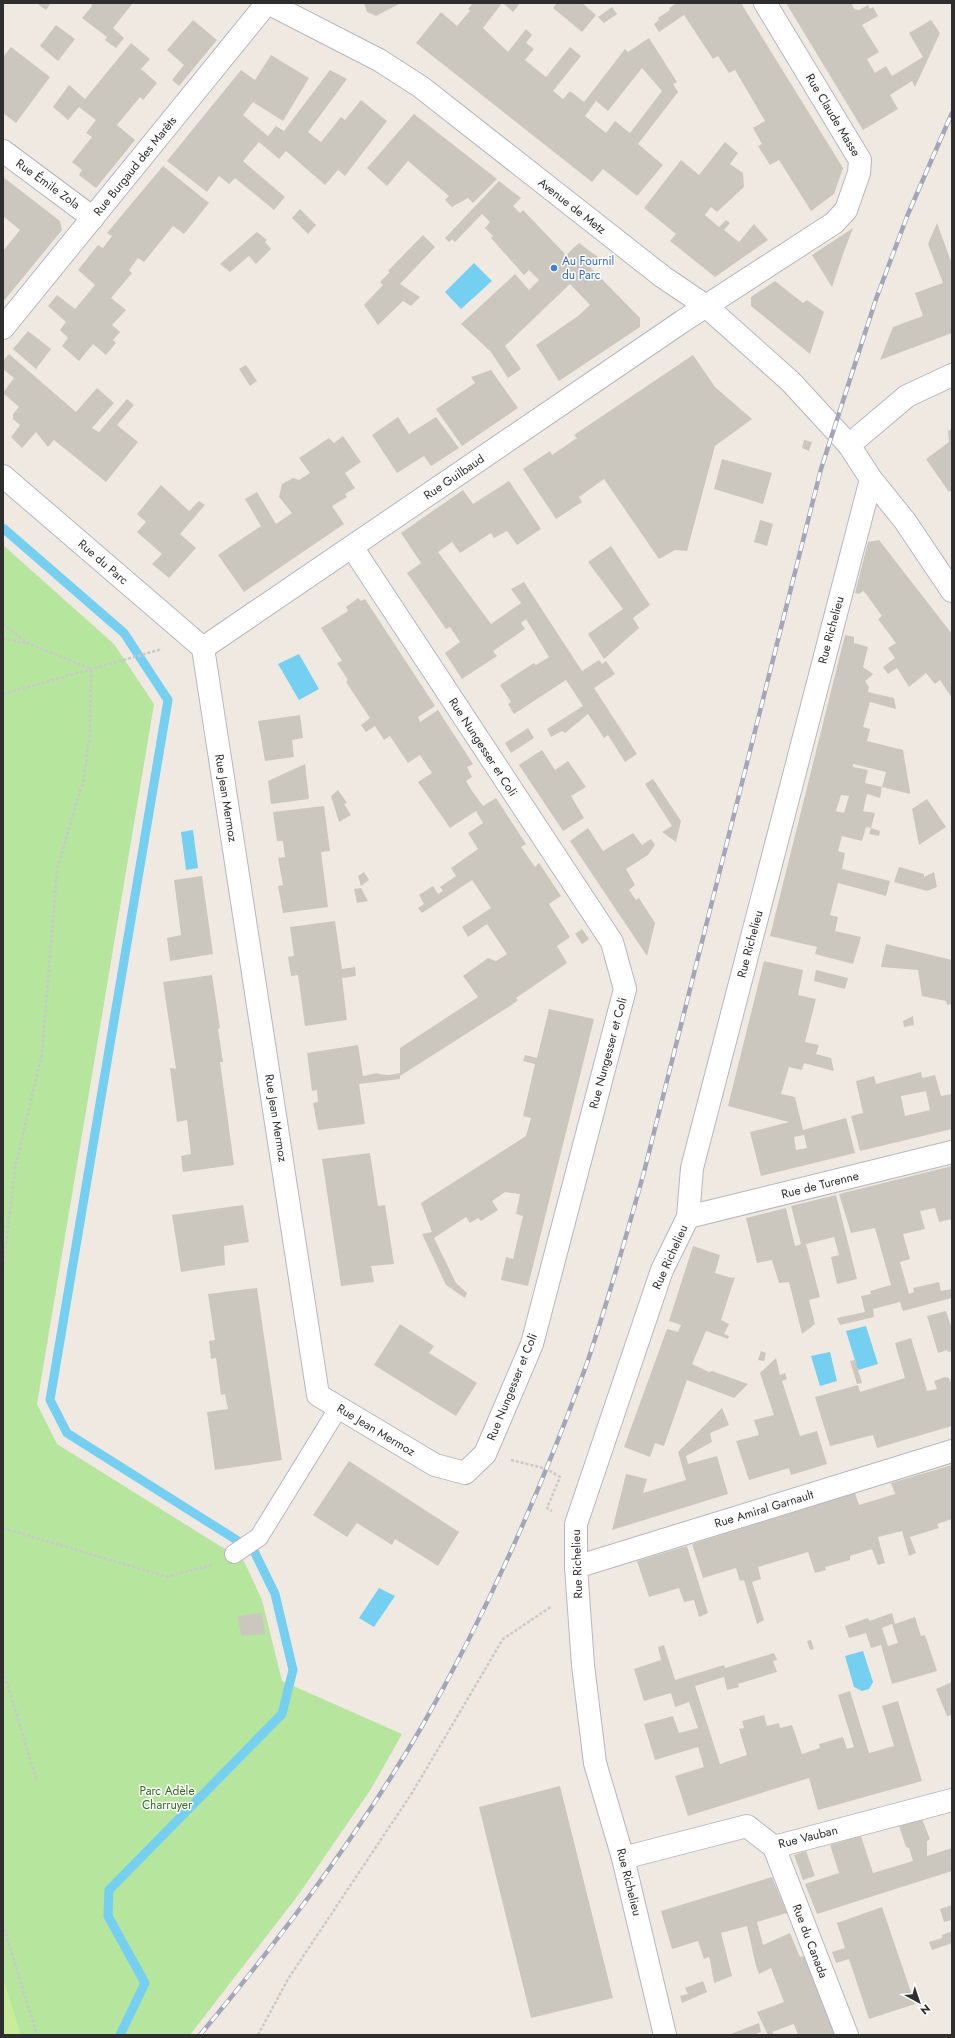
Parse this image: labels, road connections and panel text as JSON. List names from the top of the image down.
{
  "streets": {
    "street": [
      "Rue Claude Masse",
      "Rue Burgaud des Marêts",
      "Rue Émile Zola",
      "Avenue de Metz",
      "Rue Guilbaud",
      "Rue du Parc",
      "Rue Richelieu",
      "Rue Nungesser et Coli",
      "Rue Jean Mermoz",
      "Rue de Turenne",
      "Rue Amiral Garnault",
      "Rue Vauban",
      "Rue du Canada"
    ]
  },
  "crossings": [
    ["Rue Claude Masse", "Avenue de Metz"],
    ["Rue Claude Masse", "Rue Guilbaud"],
    ["Rue Burgaud des Marêts", "Rue Émile Zola"],
    ["Rue Burgaud des Marêts", "Avenue de Metz"],
    ["Avenue de Metz", "Rue Guilbaud"],
    ["Avenue de Metz", "Rue Richelieu"],
    ["Rue Guilbaud", "Rue du Parc"],
    ["Rue Guilbaud", "Rue Nungesser et Coli"],
    ["Rue Guilbaud", "Rue Jean Mermoz"],
    ["Rue du Parc", "Rue Jean Mermoz"],
    ["Rue Richelieu", "Rue de Turenne"],
    ["Rue Richelieu", "Rue Amiral Garnault"],
    ["Rue Richelieu", "Rue Vauban"],
    ["Rue Nungesser et Coli", "Rue Jean Mermoz"],
    ["Rue Vauban", "Rue du Canada"]
  ],
  "parks": ["Parc Adèle Charruyer"],
  "places": ["Au Fournil du Parc"],
  "north": "bottom right"
}
